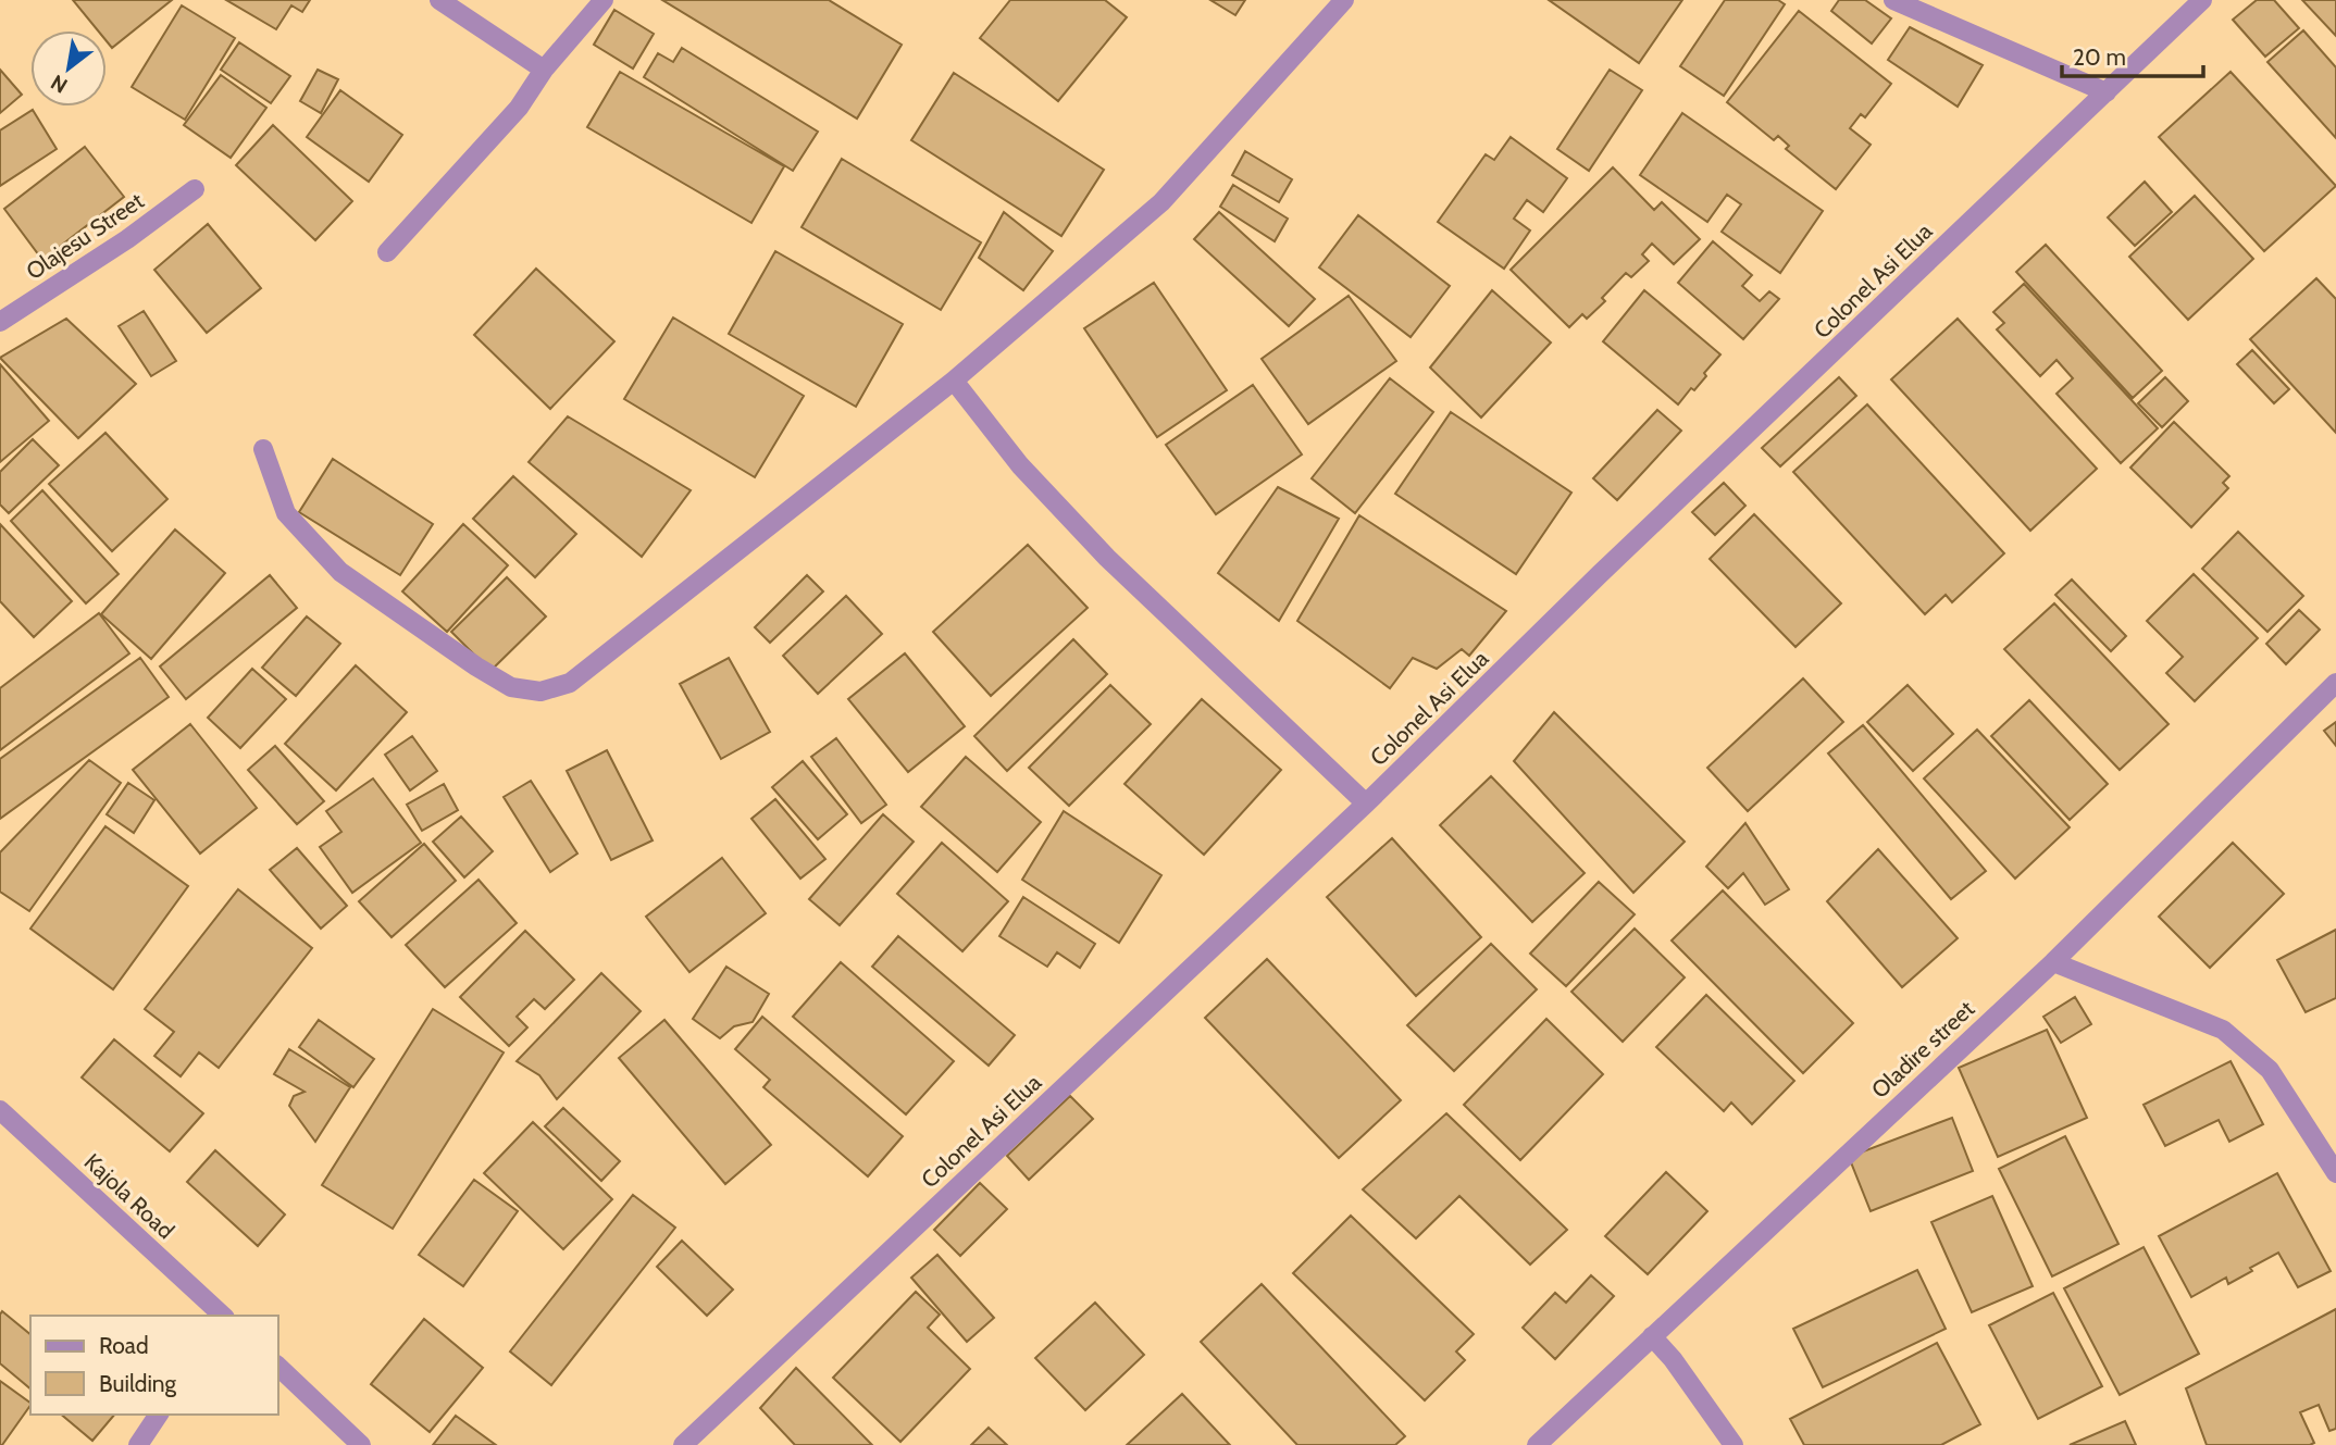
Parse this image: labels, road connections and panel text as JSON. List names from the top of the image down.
{
  "streets": {
    "street": [
      "Olajesu Street",
      "Colonel Asi Elua",
      "Oladire street",
      "Kajola Road"
    ]
  },
  "legend": ["Road", "Building"],
  "scale_bar": "20 m",
  "north": "bottom left"
}
